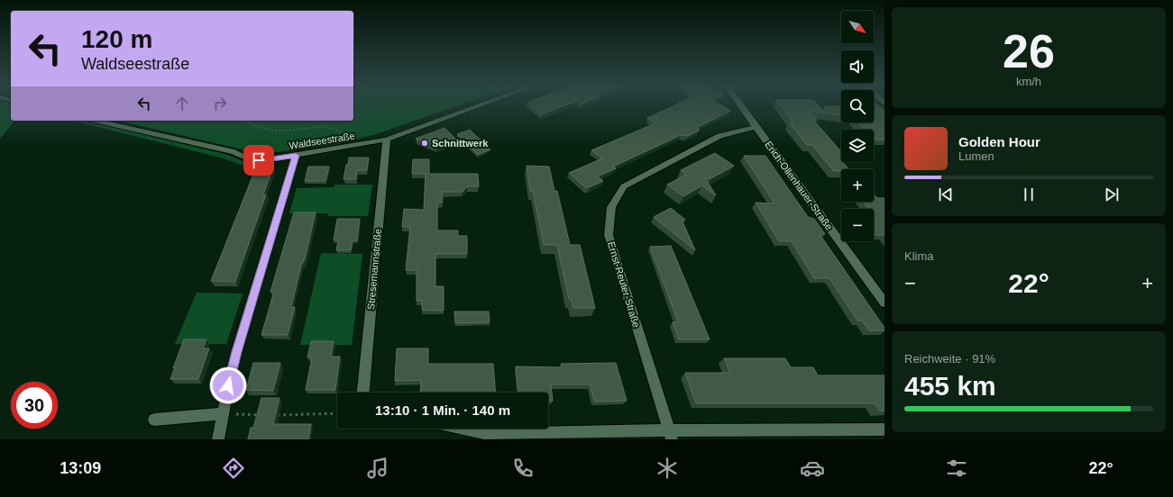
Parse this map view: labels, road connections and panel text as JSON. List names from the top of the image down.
{
  "streets": {
    "street": [
      "Waldseestraße",
      "Erich-Ollenhauer-Straße",
      "Stresemannstraße",
      "Ernst-Reuter-Straße"
    ]
  },
  "crossings": [
    ["Waldseestraße", "Stresemannstraße"],
    ["Erich-Ollenhauer-Straße", "Ernst-Reuter-Straße"]
  ],
  "places": ["Schnittwerk"],
  "north": "bottom right",
  "page": {
    "tile": [
      ["26", "km/h"],
      "Klima",
      ["Reichweite · 91%", "455 km"]
    ],
    "map_buttons": ["+", "−"],
    "turn": ["120 m", "Waldseestraße"],
    "song": ["Golden Hour", "Lumen"],
    "heat": ["−", "22°", "+"],
    "limit": "30",
    "trip": "13:10 · 1 Min. · 140 m",
    "tabs": ["13:09", "22°"]
  }
}
